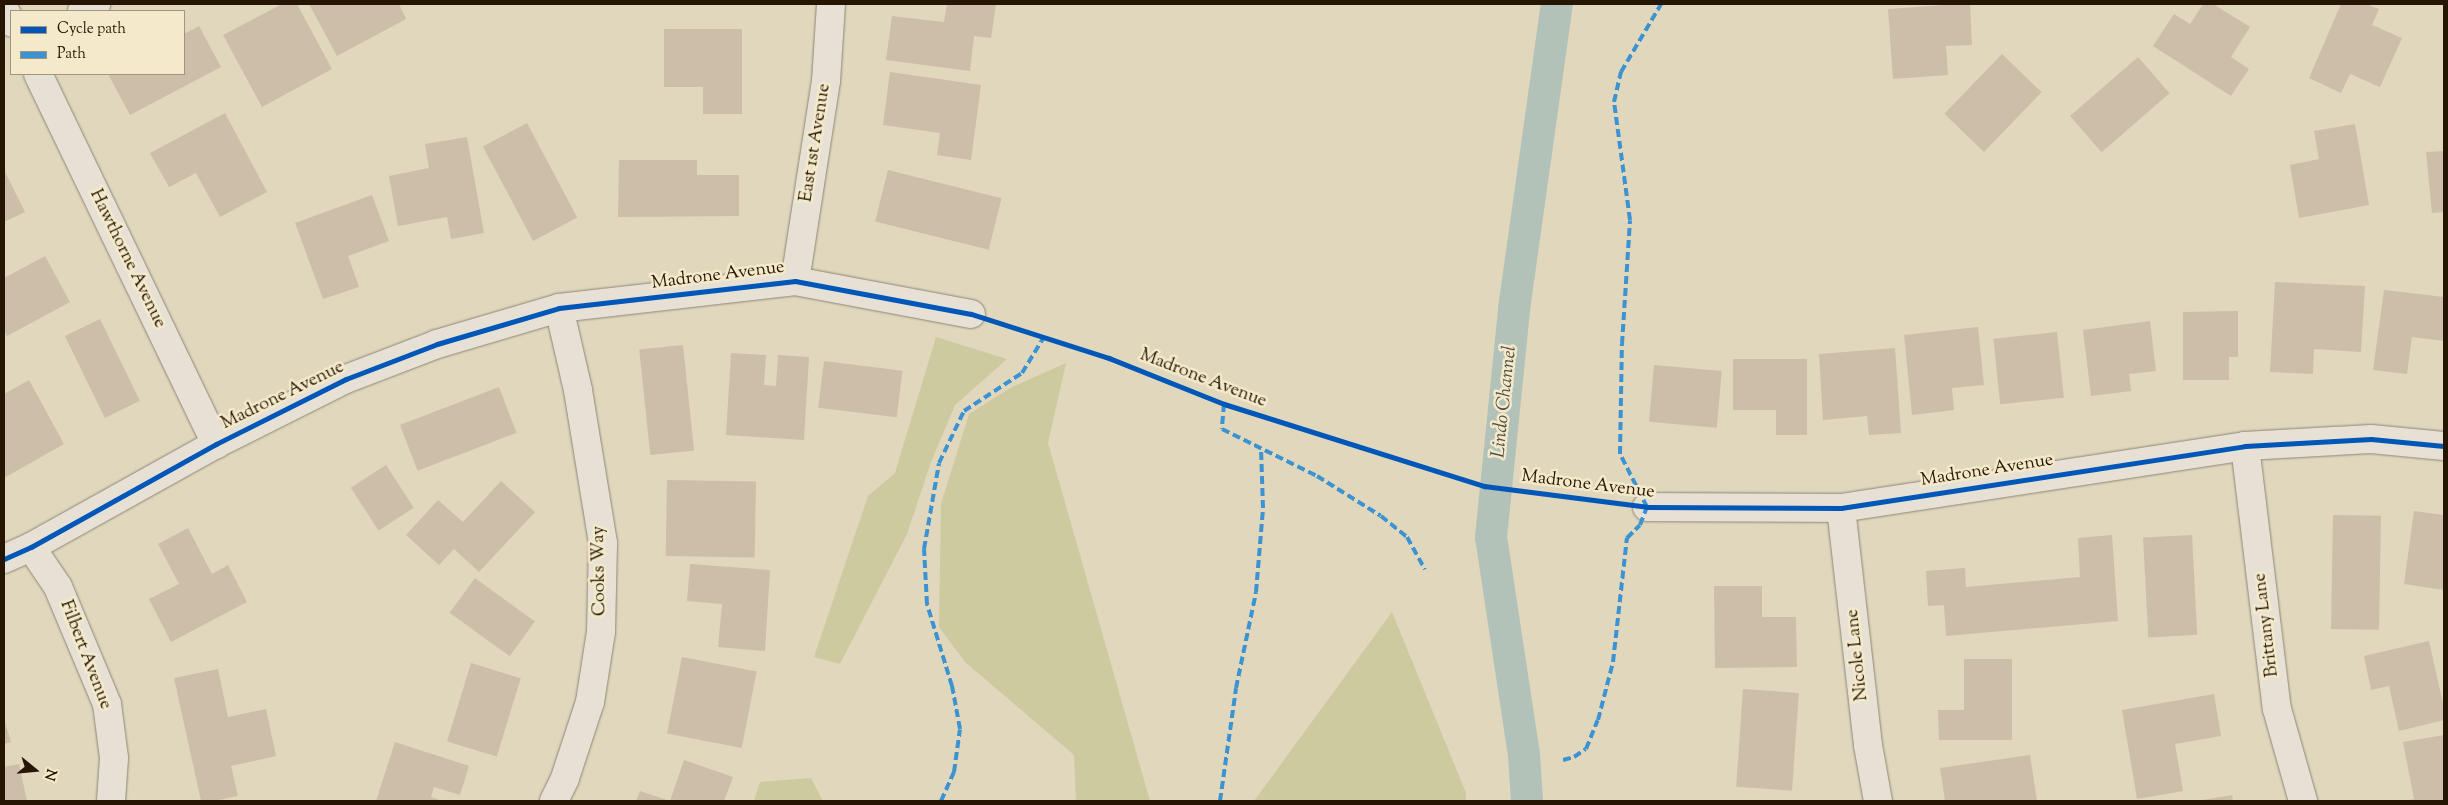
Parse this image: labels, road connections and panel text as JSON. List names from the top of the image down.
{
  "streets": {
    "street": [
      "East 1st Avenue",
      "Hawthorne Avenue",
      "Madrone Avenue",
      "Cooks Way",
      "Brittany Lane",
      "Filbert Avenue",
      "Nicole Lane"
    ]
  },
  "crossings": [
    ["East 1st Avenue", "Madrone Avenue"],
    ["Hawthorne Avenue", "Madrone Avenue"],
    ["Madrone Avenue", "Cooks Way"],
    ["Madrone Avenue", "Brittany Lane"],
    ["Madrone Avenue", "Filbert Avenue"],
    ["Madrone Avenue", "Nicole Lane"]
  ],
  "water": ["Lindo Channel"],
  "legend": ["Cycle path", "Path"],
  "north": "right"
}
